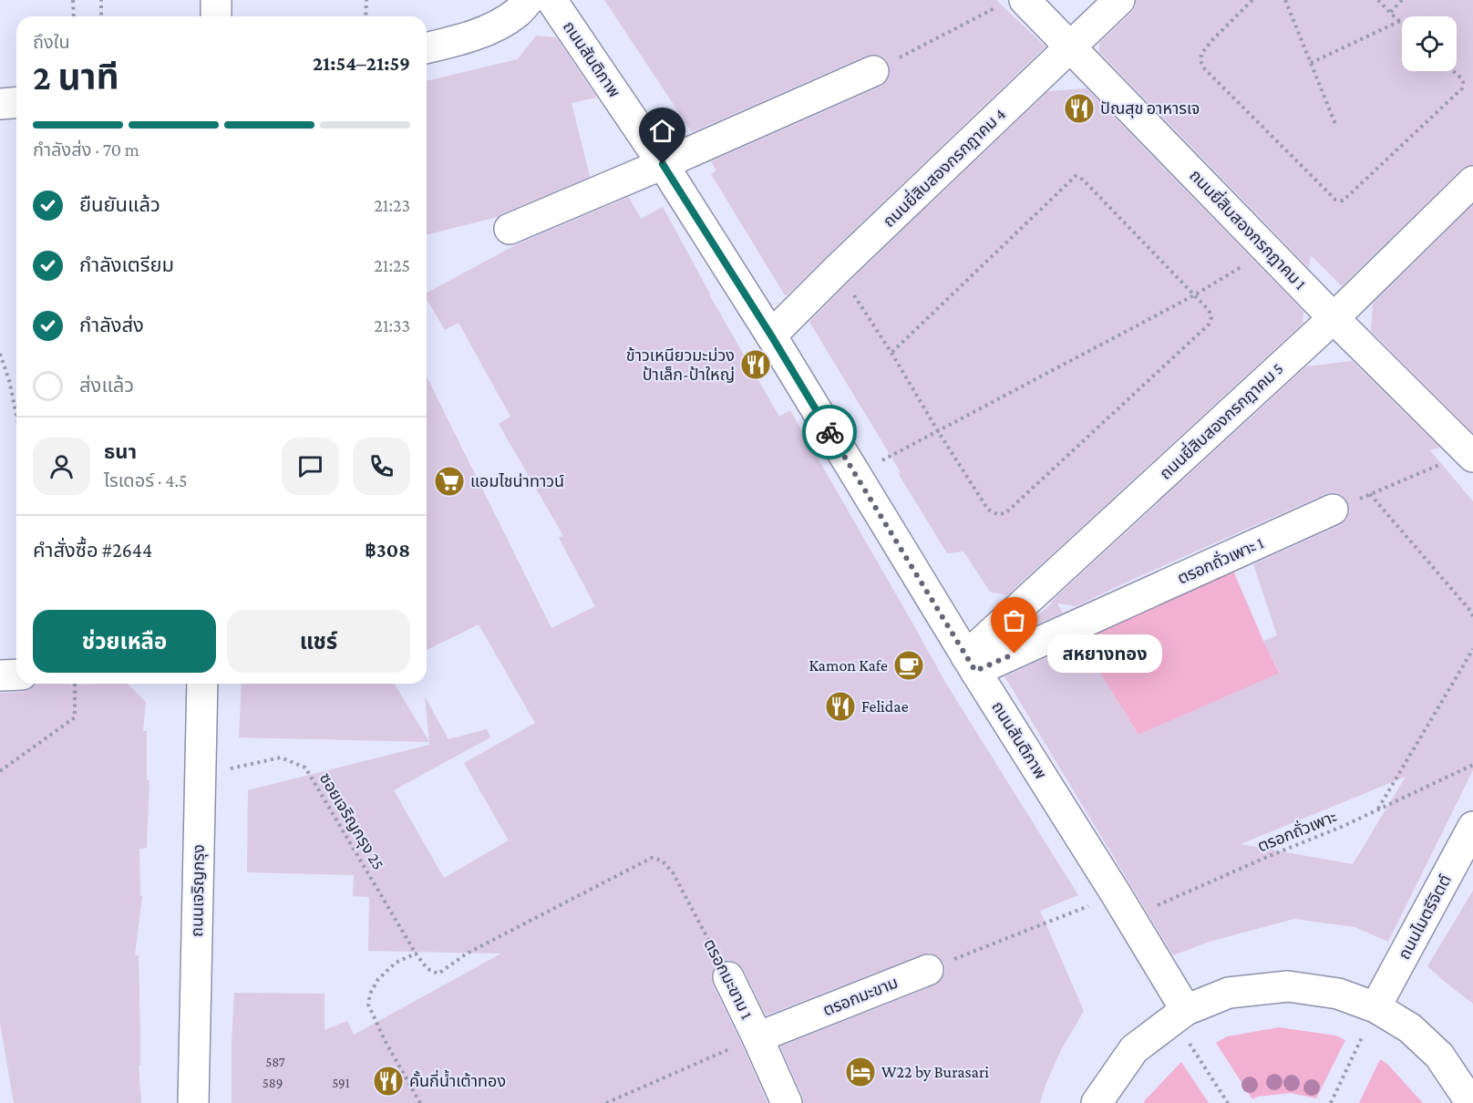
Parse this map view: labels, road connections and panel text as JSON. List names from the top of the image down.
{
  "streets": {
    "street": [
      "ถนนสันติภาพ",
      "ถนนยี่สิบสองกรกฎาคม 4",
      "ถนนยี่สิบสองกรกฎาคม 1",
      "ถนนยี่สิบสองกรกฎาคม 5",
      "ตรอกถั่วเพาะ 1",
      "ถนนเจริญกรุง",
      "ถนนไมตรีจิตต์",
      "ตรอกมะขาม 1",
      "ตรอกมะขาม"
    ],
    "path": ["ซอยเจริญกรุง 25", "ตรอกถั่วเพาะ"]
  },
  "crossings": [
    ["ถนนสันติภาพ", "ถนนยี่สิบสองกรกฎาคม 4"],
    ["ถนนสันติภาพ", "ถนนยี่สิบสองกรกฎาคม 5"],
    ["ถนนสันติภาพ", "ตรอกถั่วเพาะ 1"],
    ["ถนนสันติภาพ", "ตรอกถั่วเพาะ"],
    ["ถนนยี่สิบสองกรกฎาคม 4", "ถนนยี่สิบสองกรกฎาคม 1"],
    ["ถนนยี่สิบสองกรกฎาคม 1", "ถนนยี่สิบสองกรกฎาคม 5"],
    ["ถนนยี่สิบสองกรกฎาคม 5", "ตรอกถั่วเพาะ 1"],
    ["ซอยเจริญกรุง 25", "ถนนเจริญกรุง"],
    ["ซอยเจริญกรุง 25", "ตรอกมะขาม 1"],
    ["ตรอกมะขาม 1", "ตรอกมะขาม"]
  ],
  "places": {
    "restaurant": [
      "ปัณสุข อาหารเจ",
      "ข้าวเหนียวมะม่วง ป้าเล็ก-ป้าใหญ่",
      "Felidae",
      "คั้นกี่น้ำเต้าทอง"
    ],
    "supermarket": ["แอมไชน่าทาวน์"],
    "other": ["สหยางทอง"],
    "cafe": ["Kamon Kafe"],
    "hotel": ["W22 by Burasari"]
  },
  "house_numbers": ["587", "589", "591"],
  "page": {
    "heading": ["2 นาที", "ถึงใน", "21:54–21:59"],
    "panel": [
      "ธนา",
      "ไรเดอร์ · 4.5",
      "คำสั่งซื้อ #2644",
      "฿308"
    ],
    "bar": "กำลังส่ง · 70 m",
    "list": [
      ["ยืนยันแล้ว", "21:23"],
      ["กำลังเตรียม", "21:25"],
      ["กำลังส่ง", "21:33"],
      "ส่งแล้ว"
    ],
    "buttons": ["ช่วยเหลือ", "แชร์"],
    "bubble": "สหยางทอง"
  }
}
